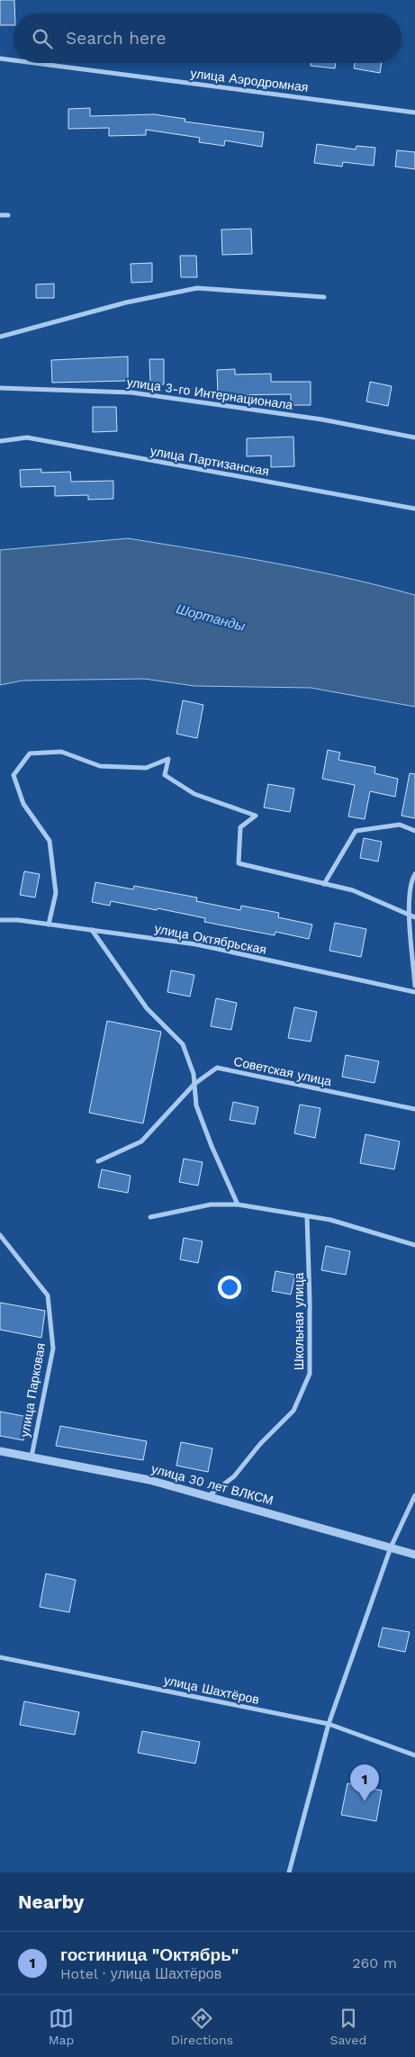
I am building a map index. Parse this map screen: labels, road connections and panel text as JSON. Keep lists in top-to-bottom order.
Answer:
{
  "streets": {
    "street": [
      "улица Аэродромная",
      "улица 3-го Интернационала",
      "улица Партизанская",
      "улица Октябрьская",
      "Советская улица",
      "Школьная улица",
      "улица Парковая",
      "улица 30 лет ВЛКСМ",
      "улица Шахтёров"
    ]
  },
  "crossings": [
    ["Школьная улица", "улица 30 лет ВЛКСМ"],
    ["улица Парковая", "улица 30 лет ВЛКСМ"]
  ],
  "water": ["Шортанды"],
  "page": {
    "search": "Search here",
    "pins": "1",
    "heading": "Nearby",
    "list": [
      {
        "mark": "1",
        "name": "гостиница \"Октябрь\"",
        "note": "Hotel · улица Шахтёров",
        "value": "260 m"
      }
    ],
    "nav": ["Map", "Directions", "Saved"]
  }
}
